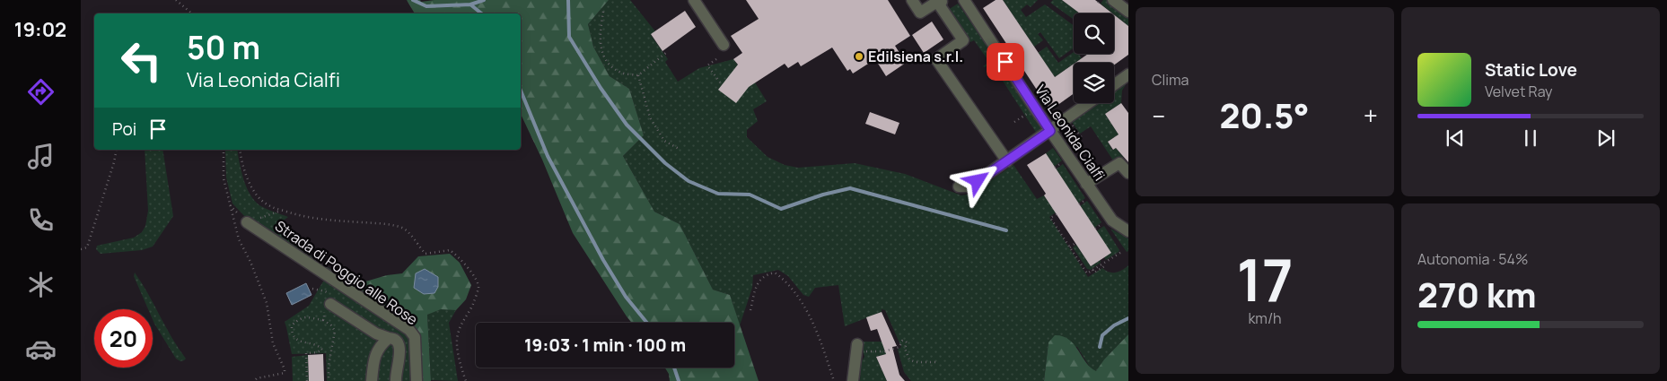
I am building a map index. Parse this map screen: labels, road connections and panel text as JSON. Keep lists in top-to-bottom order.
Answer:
{
  "streets": {
    "street": ["Via Leonida Cialfi", "Strada di Poggio alle Rose"]
  },
  "places": ["Edilsiena s.r.l."],
  "page": {
    "tabs": "19:02",
    "tile": [
      "Clima",
      ["17", "km/h"],
      ["Autonomia · 54%", "270 km"]
    ],
    "turn": ["50 m", "Via Leonida Cialfi"],
    "song": ["Static Love", "Velvet Ray"],
    "heat": ["−", "20.5°", "+"],
    "then": "Poi",
    "limit": "20",
    "trip": "19:03 · 1 min · 100 m"
  }
}
